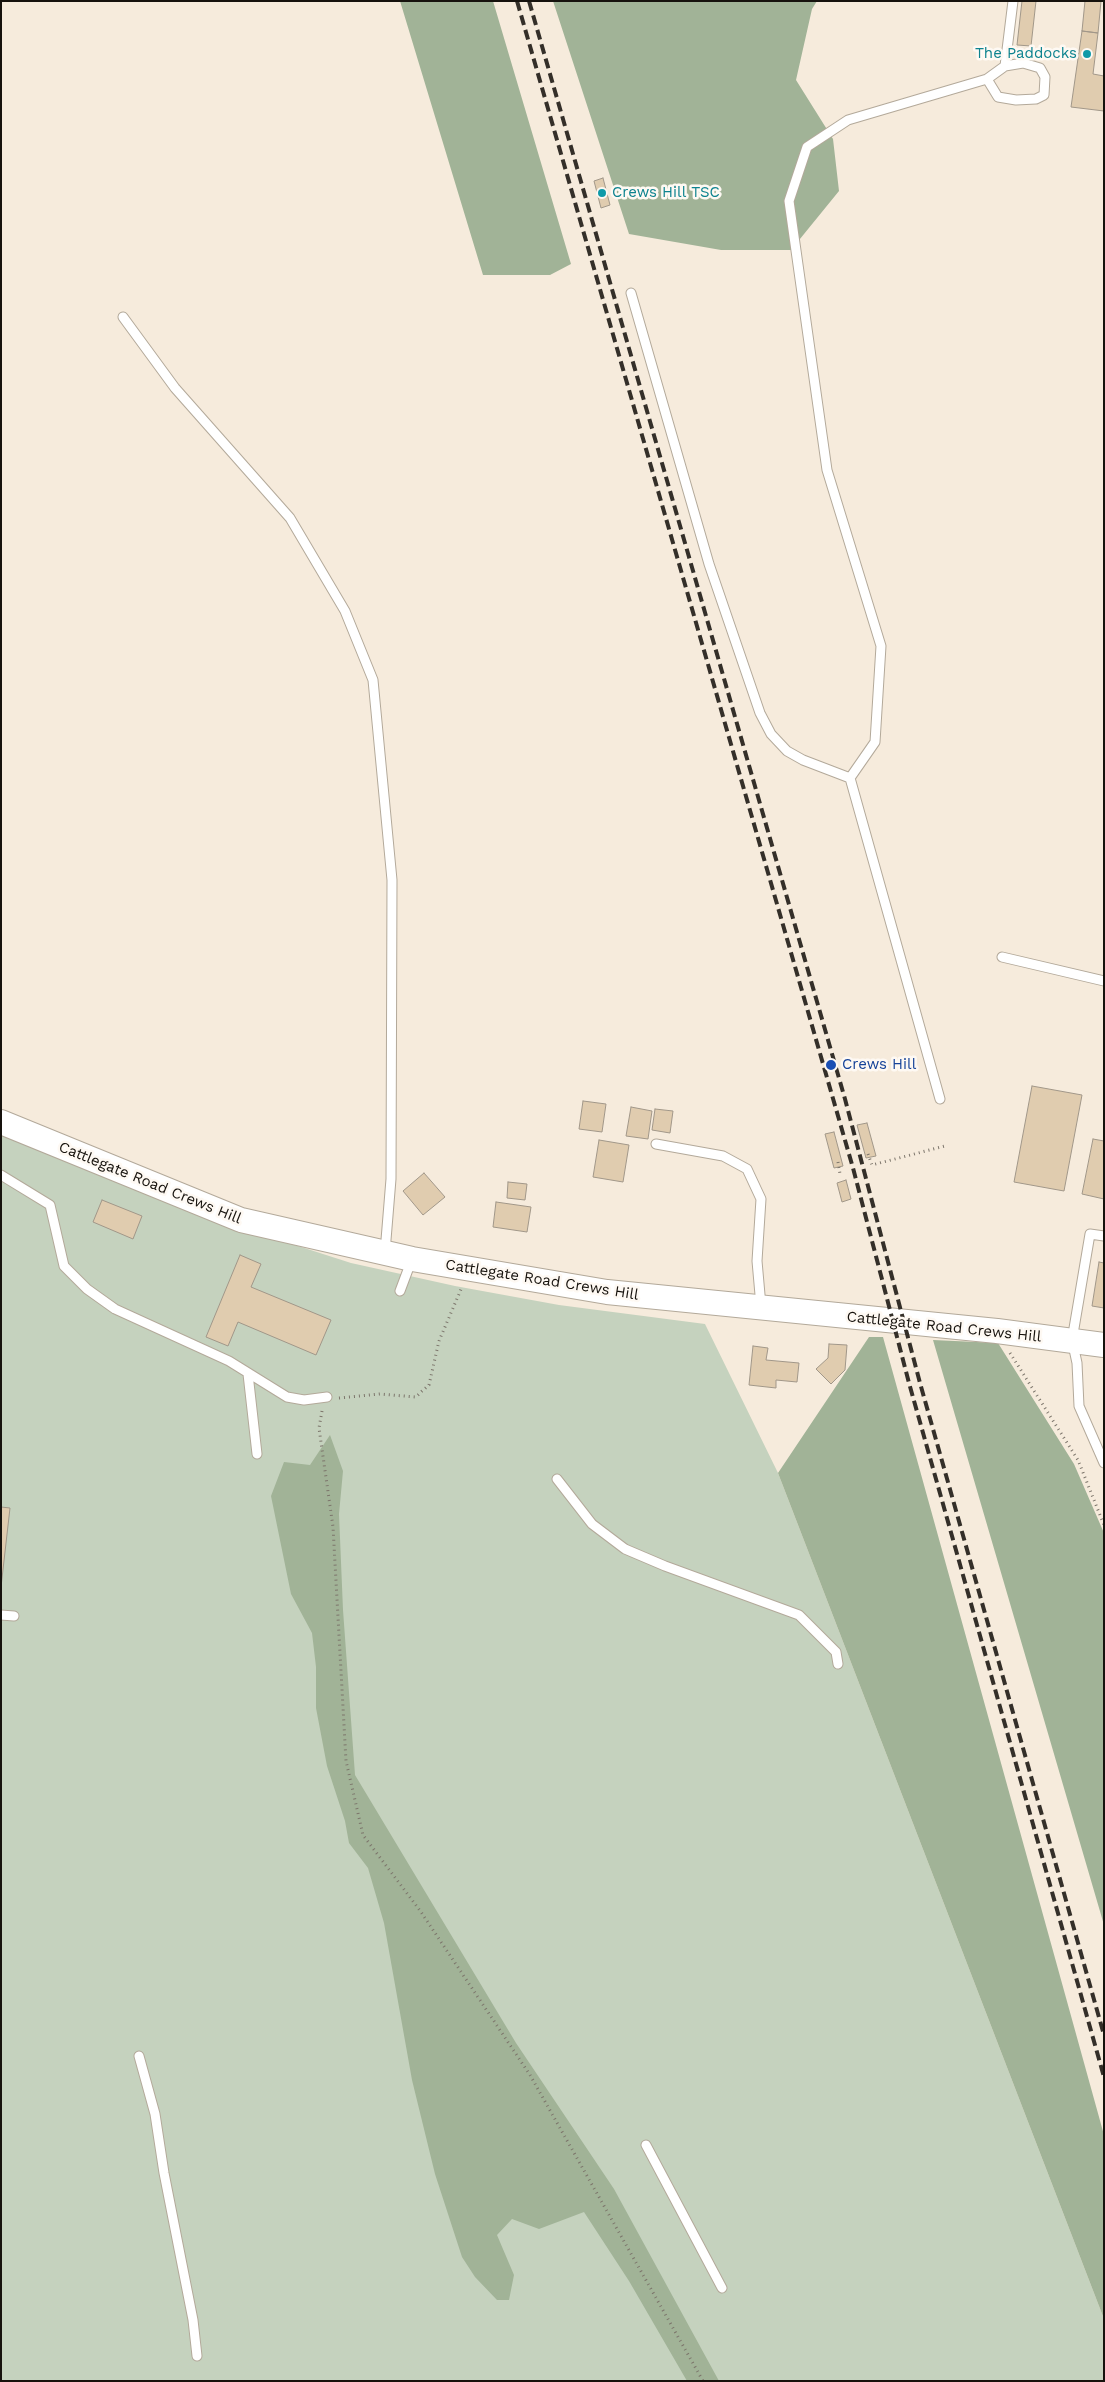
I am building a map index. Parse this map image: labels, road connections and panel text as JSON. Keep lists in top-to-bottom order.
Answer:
{
  "streets": {
    "street": ["Cattlegate Road Crews Hill"]
  },
  "places": ["The Paddocks", "Crews Hill TSC", "Crews Hill"]
}
